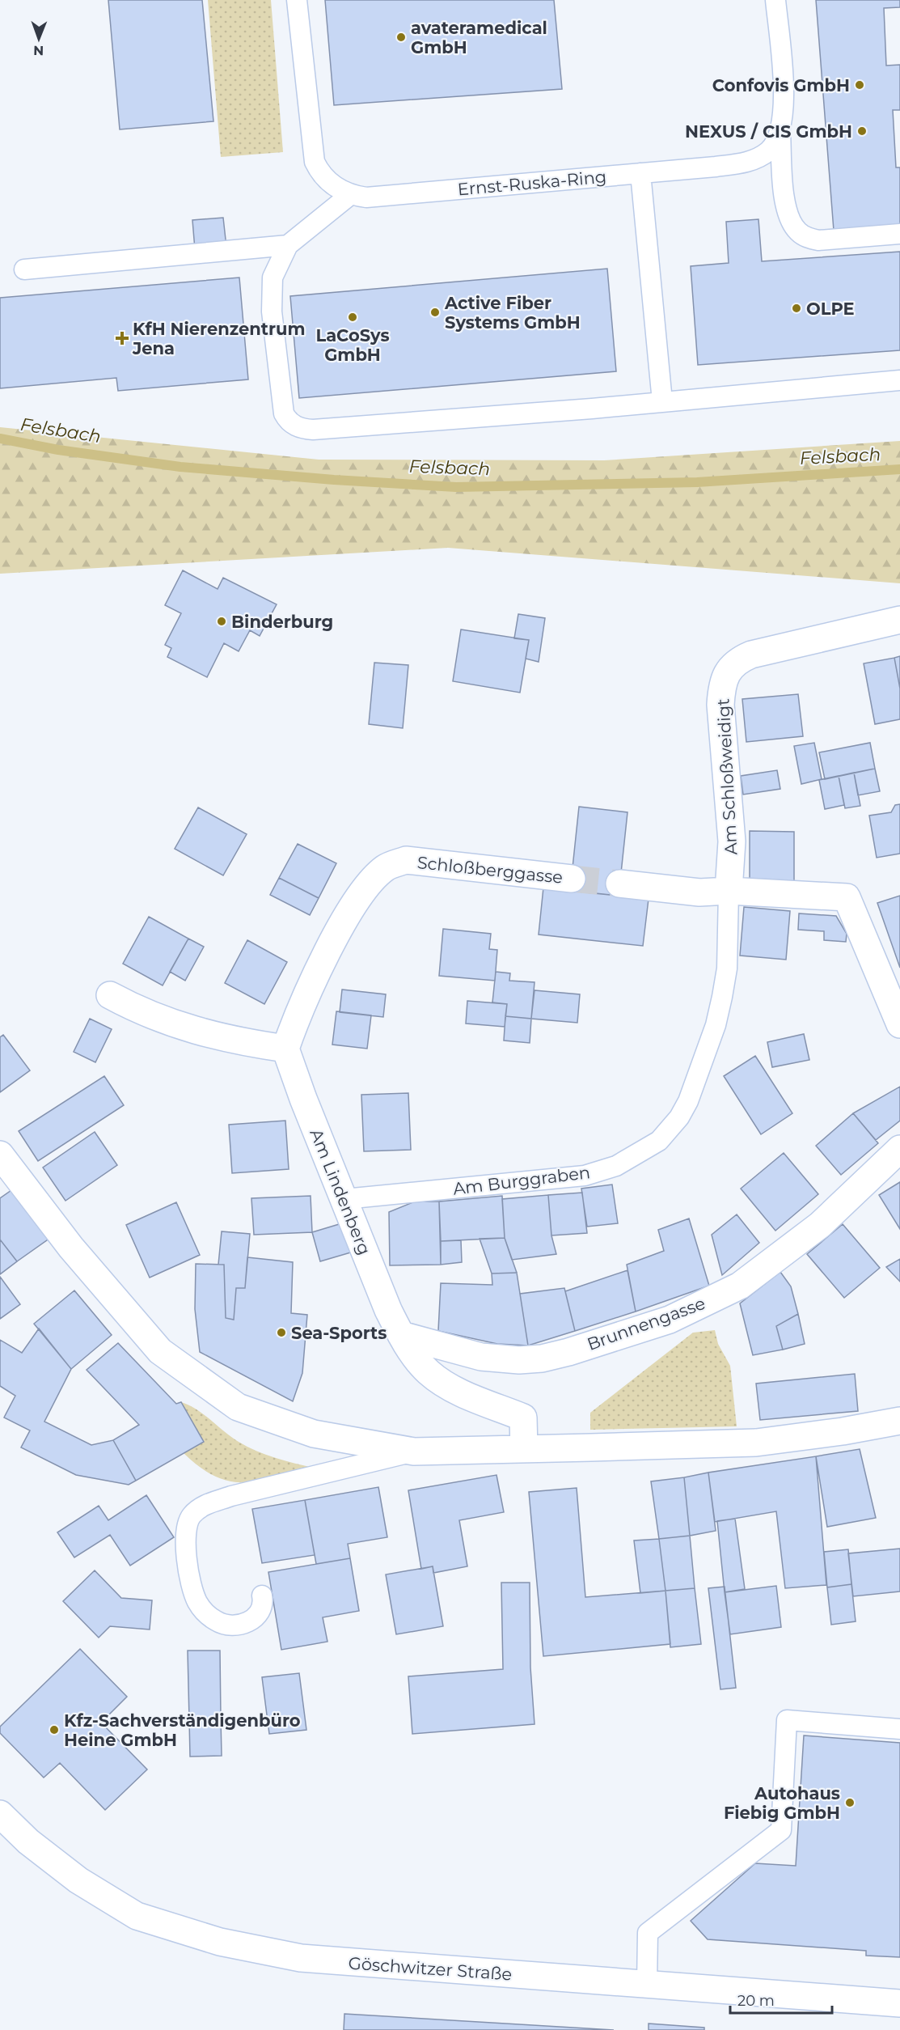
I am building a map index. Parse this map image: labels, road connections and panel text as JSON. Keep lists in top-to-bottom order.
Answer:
{
  "streets": {
    "street": [
      "Am Schloßweidigt",
      "Schloßberggasse",
      "Am Lindenberg",
      "Brunnengasse",
      "Göschwitzer Straße"
    ],
    "lane": ["Ernst-Ruska-Ring", "Am Burggraben"]
  },
  "crossings": [
    ["Am Schloßweidigt", "Am Burggraben"],
    ["Schloßberggasse", "Am Lindenberg"],
    ["Am Burggraben", "Am Lindenberg"],
    ["Am Lindenberg", "Brunnengasse"]
  ],
  "water": ["Felsbach"],
  "places": {
    "other": [
      "avateramedical GmbH",
      "Confovis GmbH",
      "NEXUS / CIS GmbH",
      "OLPE",
      "Active Fiber Systems GmbH",
      "LaCoSys GmbH",
      "Binderburg",
      "Sea-Sports",
      "Kfz-Sachverständigenbüro Heine GmbH",
      "Autohaus Fiebig GmbH"
    ],
    "health": ["KfH Nierenzentrum Jena"]
  },
  "scale_bar": "20 m",
  "north": "bottom"
}
